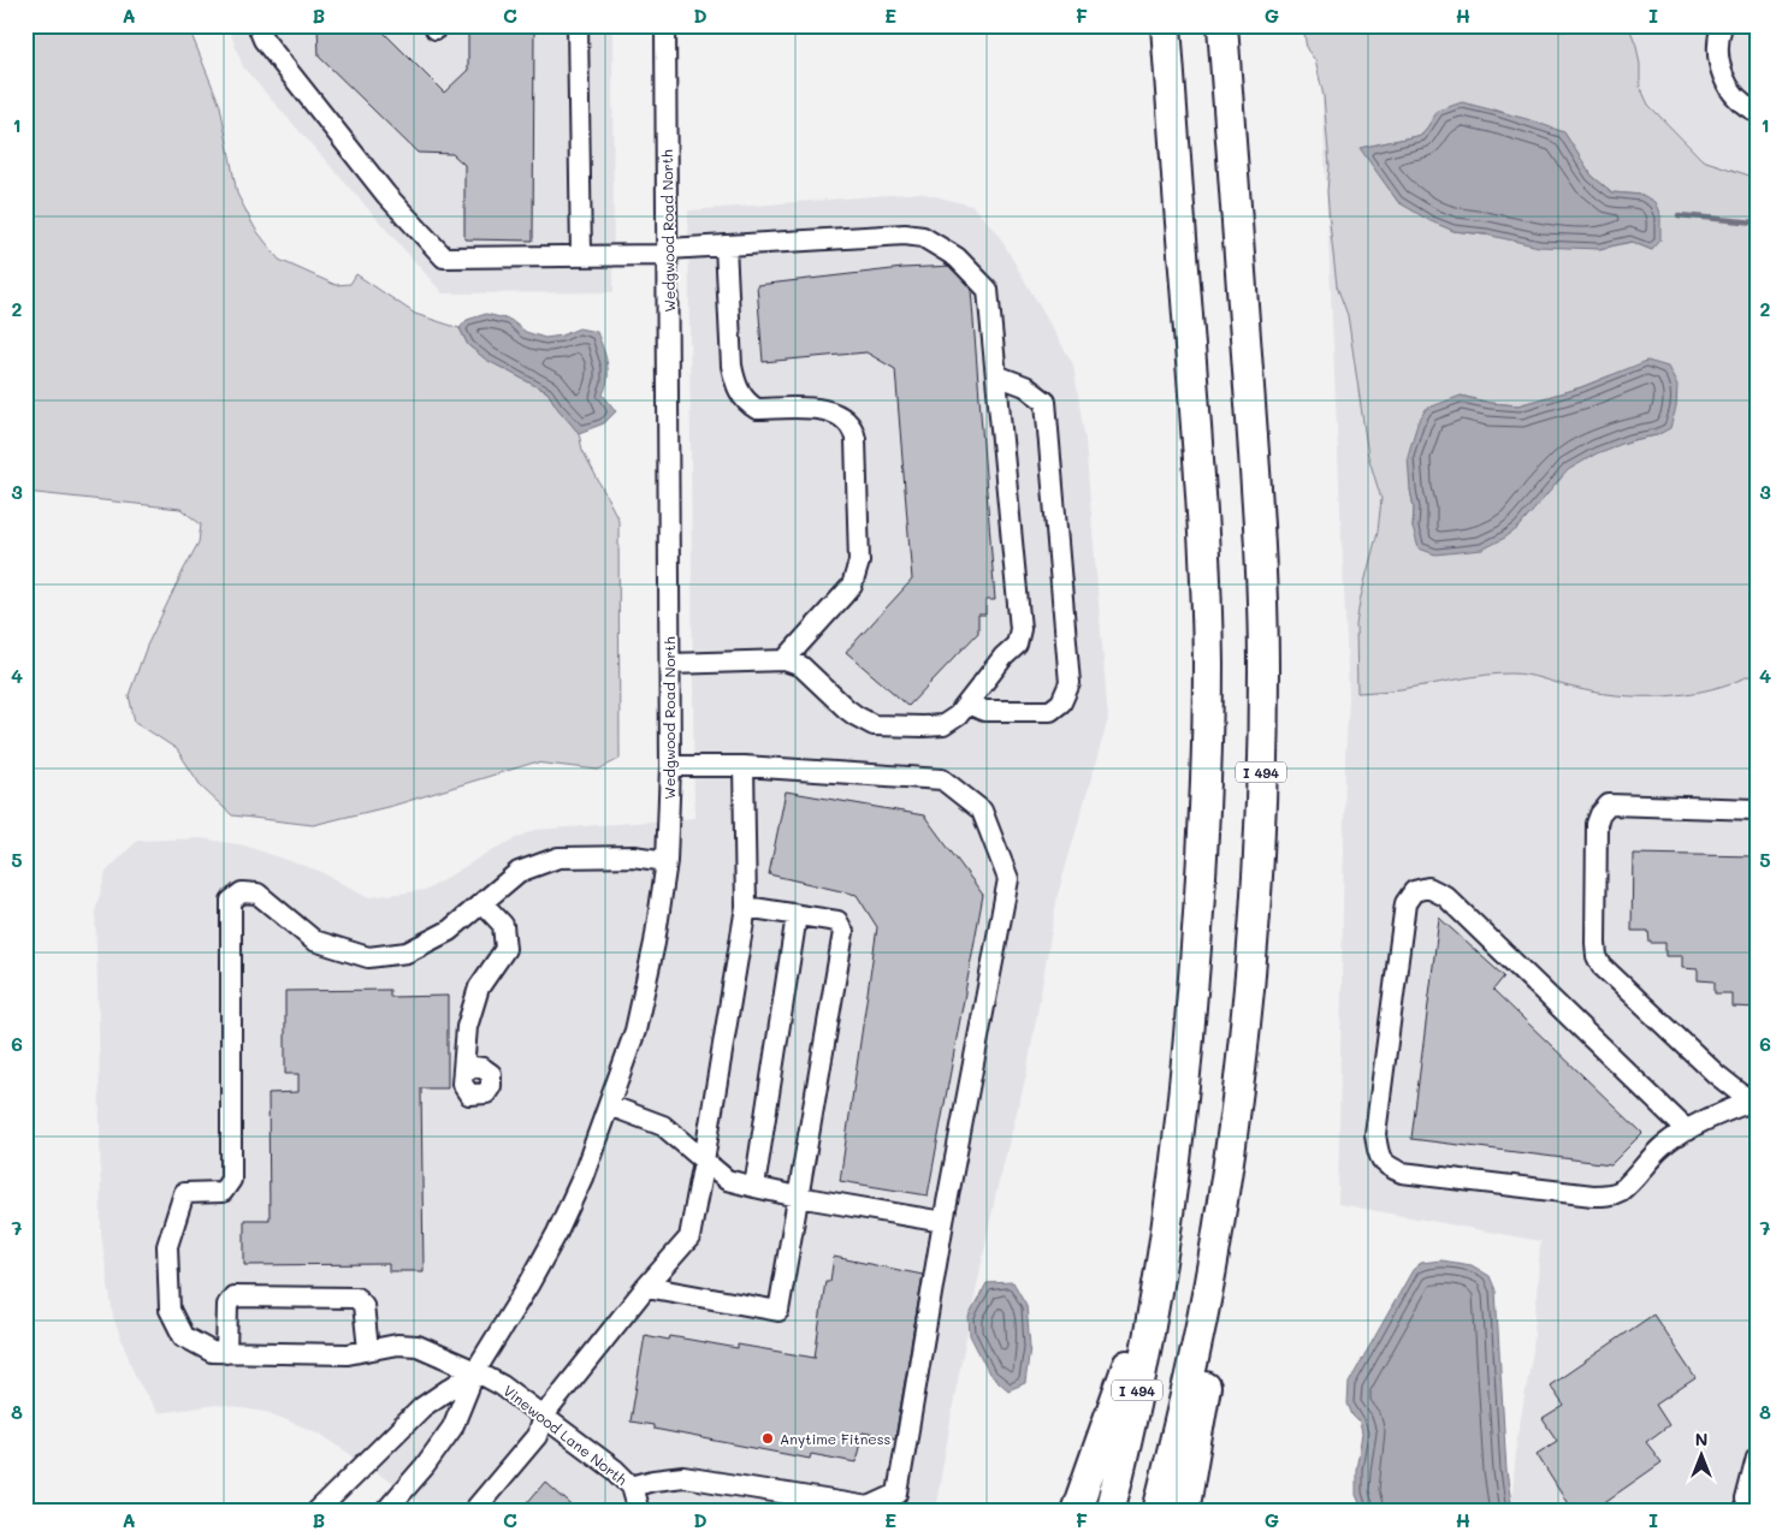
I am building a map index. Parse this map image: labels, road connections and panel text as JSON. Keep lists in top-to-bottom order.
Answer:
{
  "streets": {
    "highway": ["I 494"],
    "street": ["Wedgwood Road North", "Vinewood Lane North"]
  },
  "crossings": [
    ["Wedgwood Road North", "Vinewood Lane North"]
  ],
  "places": ["Anytime Fitness"],
  "north": "top",
  "grid": {
    "columns": [
      "A",
      "B",
      "C",
      "D",
      "E",
      "F",
      "G",
      "H",
      "I"
    ],
    "rows": [
      "1",
      "2",
      "3",
      "4",
      "5",
      "6",
      "7",
      "8"
    ]
  }
}
